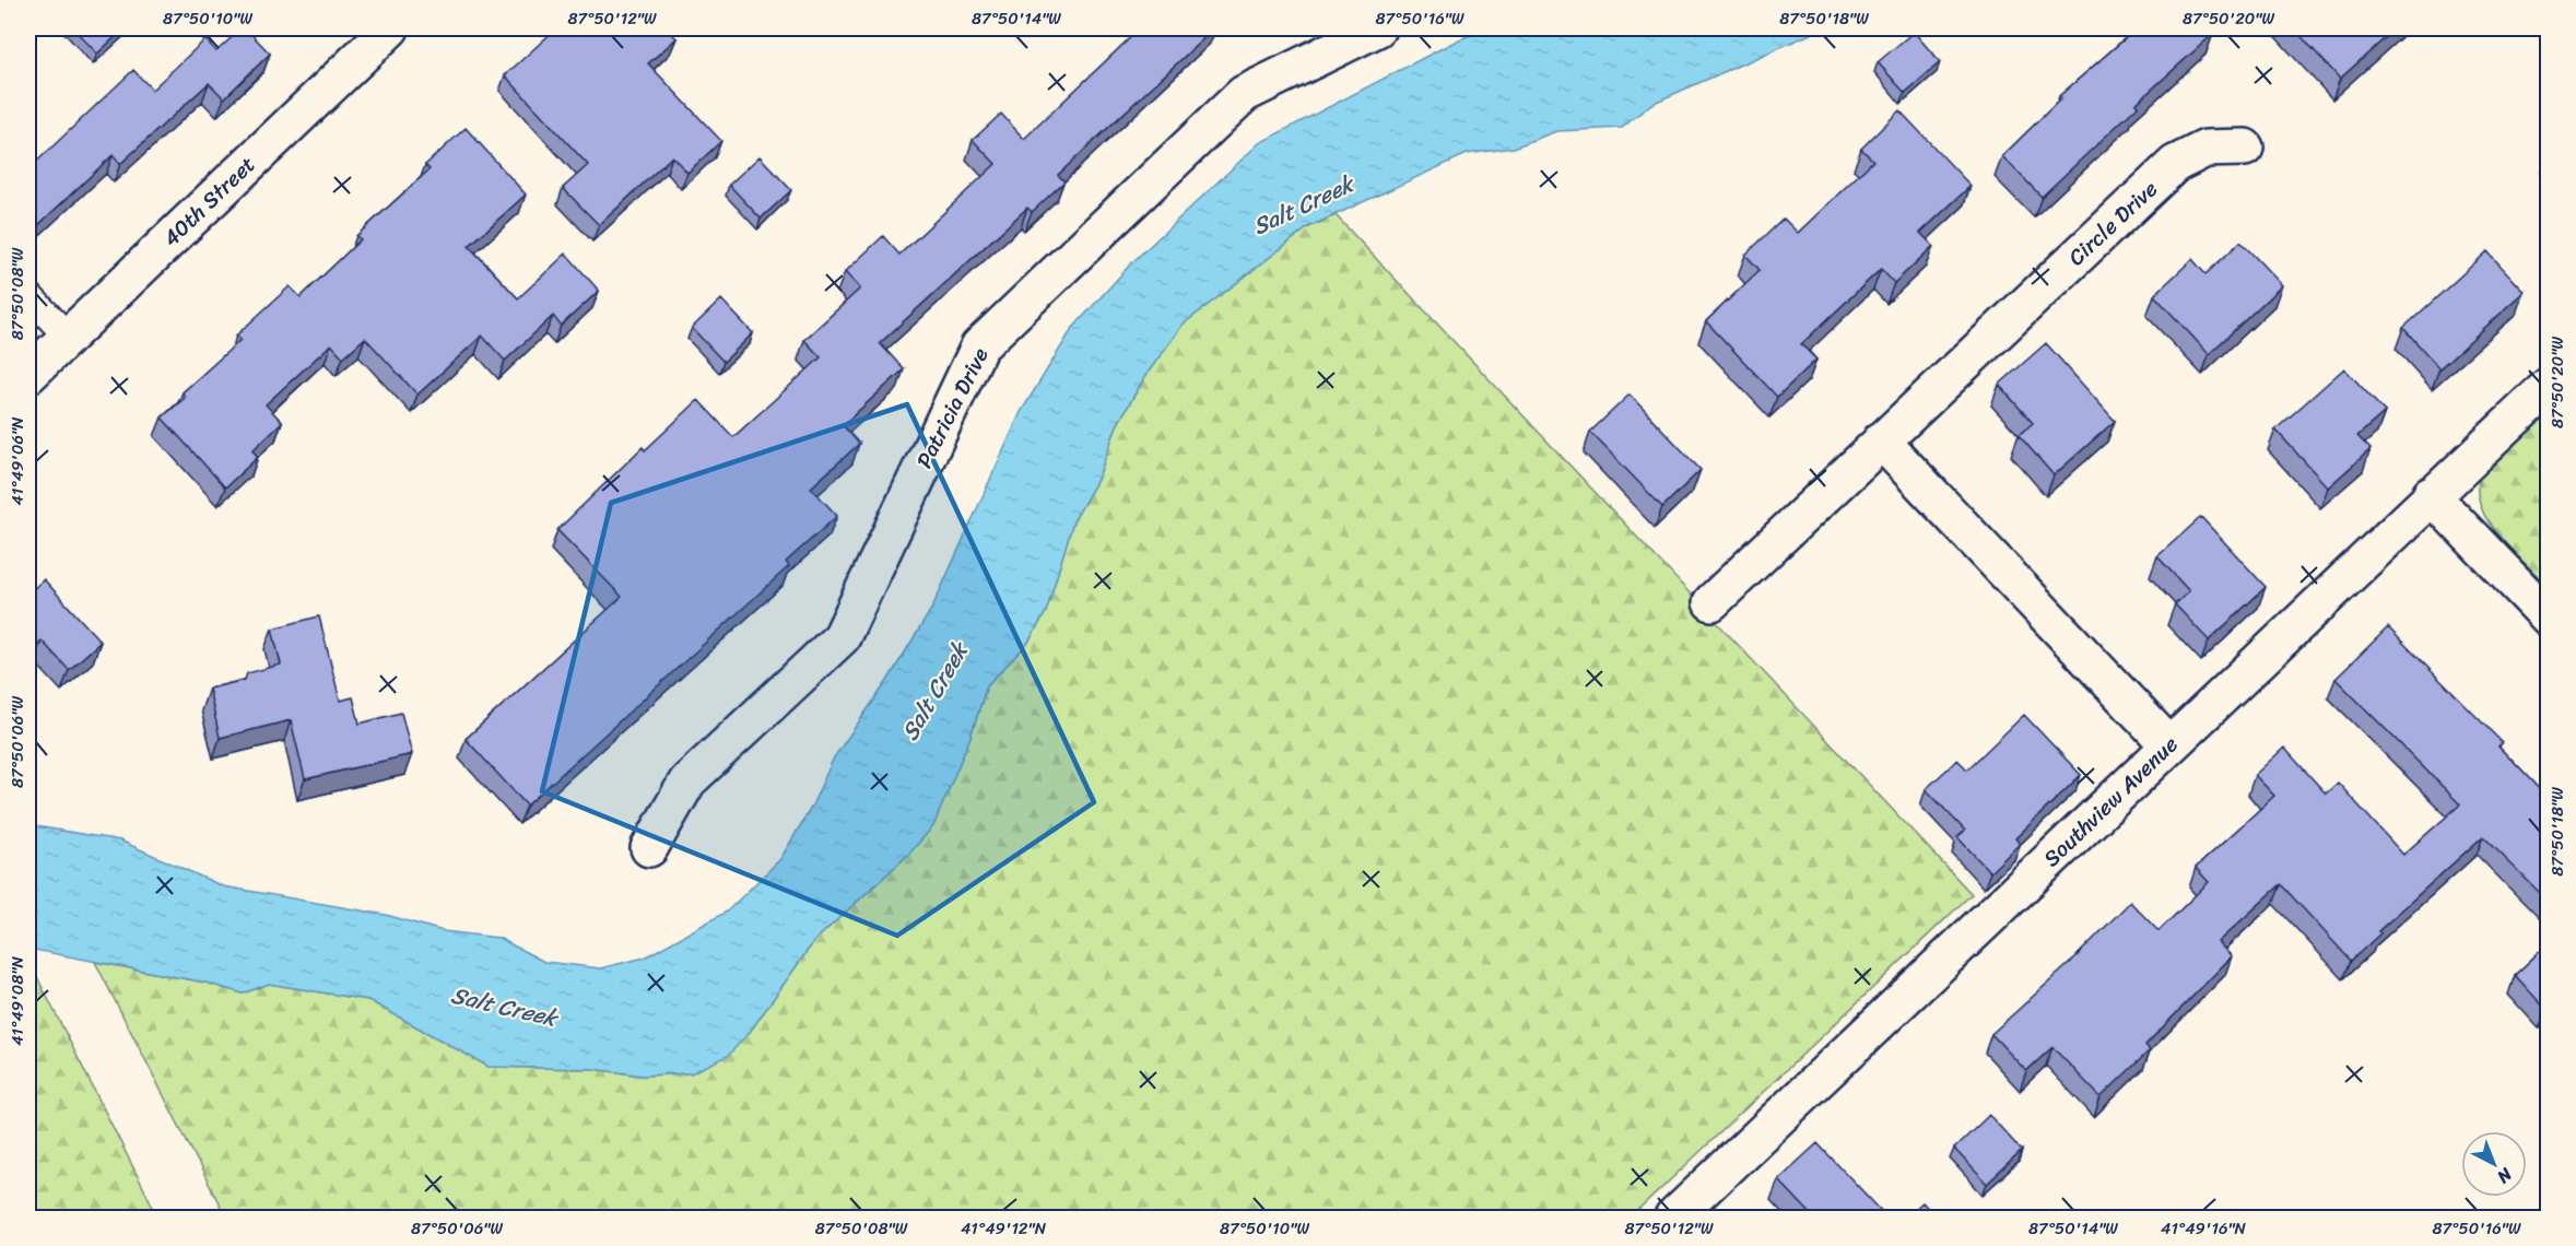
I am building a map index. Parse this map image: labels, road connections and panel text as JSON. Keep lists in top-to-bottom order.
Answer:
{
  "streets": {
    "street": [
      "40th Street",
      "Circle Drive",
      "Patricia Drive",
      "Southview Avenue"
    ]
  },
  "water": ["Salt Creek"],
  "north": "bottom right",
  "coordinates": [
    "87°50'10\"W",
    "87°50'12\"W",
    "87°50'14\"W",
    "87°50'16\"W",
    "87°50'18\"W",
    "87°50'20\"W",
    "87°50'08\"W",
    "41°49'06\"N",
    "87°50'06\"W",
    "41°49'08\"N",
    "41°49'12\"N",
    "41°49'16\"N"
  ]
}
